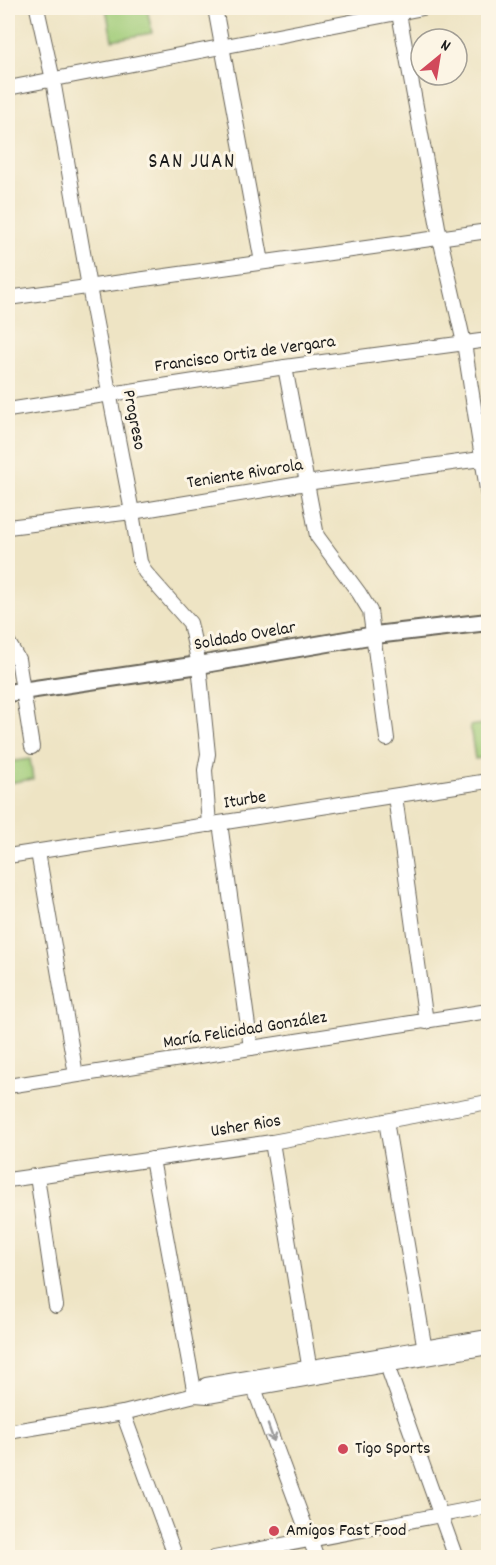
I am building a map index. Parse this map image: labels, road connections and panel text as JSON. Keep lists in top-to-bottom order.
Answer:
{
  "streets": {
    "main road": ["Soldado Ovelar"],
    "street": [
      "Francisco Ortiz de Vergara",
      "Progreso",
      "Teniente Rivarola",
      "Iturbe",
      "María Felicidad González",
      "Usher Rios"
    ]
  },
  "crossings": [
    ["Francisco Ortiz de Vergara", "Progreso"],
    ["Progreso", "Teniente Rivarola"],
    ["Progreso", "Soldado Ovelar"],
    ["Progreso", "Iturbe"],
    ["Progreso", "María Felicidad González"]
  ],
  "districts": ["SAN JUAN"],
  "places": ["Tigo Sports", "Amigos Fast Food"],
  "north": "top right"
}
